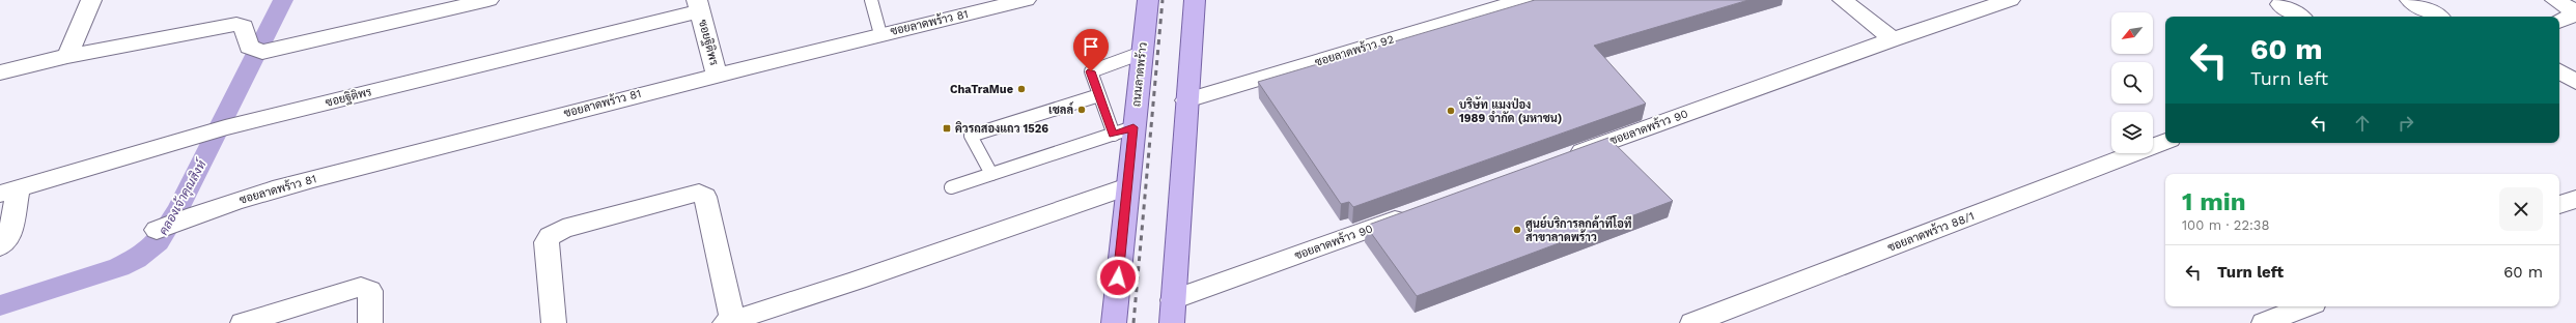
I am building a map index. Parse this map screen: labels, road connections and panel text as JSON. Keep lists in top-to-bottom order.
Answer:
{
  "streets": {
    "main road": ["ถนนลาดพร้าว"],
    "street": [
      "ซอยลาดพร้าว 81",
      "ซอยฐิติพร",
      "ซอยลาดพร้าว 92",
      "ซอยลาดพร้าว 90",
      "ซอยลาดพร้าว 88/1"
    ]
  },
  "crossings": [
    ["ซอยลาดพร้าว 81", "ซอยฐิติพร"]
  ],
  "water": ["คลองเจ้าคุณสิงห์"],
  "places": {
    "other": [
      "ChaTraMue",
      "เชลล์",
      "บริษัท แมงป่อง 1989 จำกัด (มหาชน)",
      "ศูนย์บริการลูกค้าทีโอที สาขาลาดพร้าว"
    ],
    "transit": ["คิวรถสองแถว 1526"]
  },
  "north": "bottom left",
  "page": {
    "turn": ["60 m", "Turn left"],
    "heading": ["1 min", "100 m · 22:38"],
    "list": [
      {
        "name": "Turn left",
        "value": "60 m"
      }
    ]
  }
}
